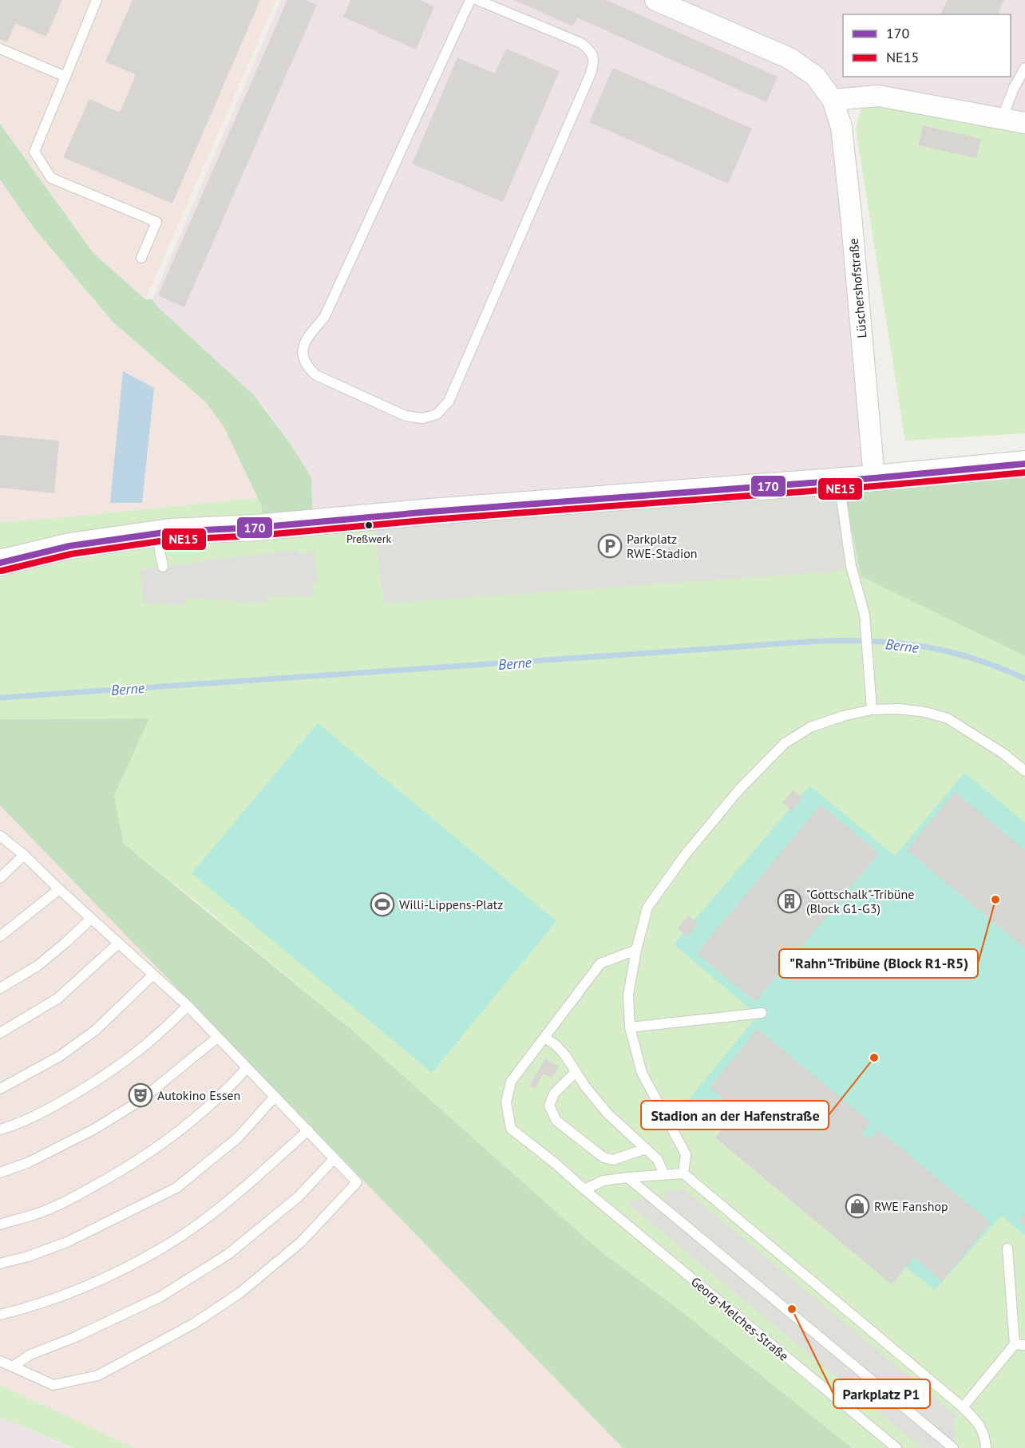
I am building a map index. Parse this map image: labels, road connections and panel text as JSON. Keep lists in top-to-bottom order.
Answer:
{
  "streets": {
    "street": ["Lüschershofstraße"],
    "lane": ["Georg-Melches-Straße"]
  },
  "water": ["Berne"],
  "places": {
    "other": [
      "Preßwerk",
      "\"Rahn\"-Tribüne (Block R1-R5)",
      "Stadion an der Hafenstraße",
      "Parkplatz P1"
    ],
    "parking": ["Parkplatz RWE-Stadion"],
    "building": ["\"Gottschalk\"-Tribüne (Block G1-G3)"],
    "sports": ["Willi-Lippens-Platz"],
    "theatre": ["Autokino Essen"],
    "shop": ["RWE Fanshop"]
  },
  "lines": ["transit line 170", "transit line NE15"],
  "legend": ["170", "NE15"]
}
